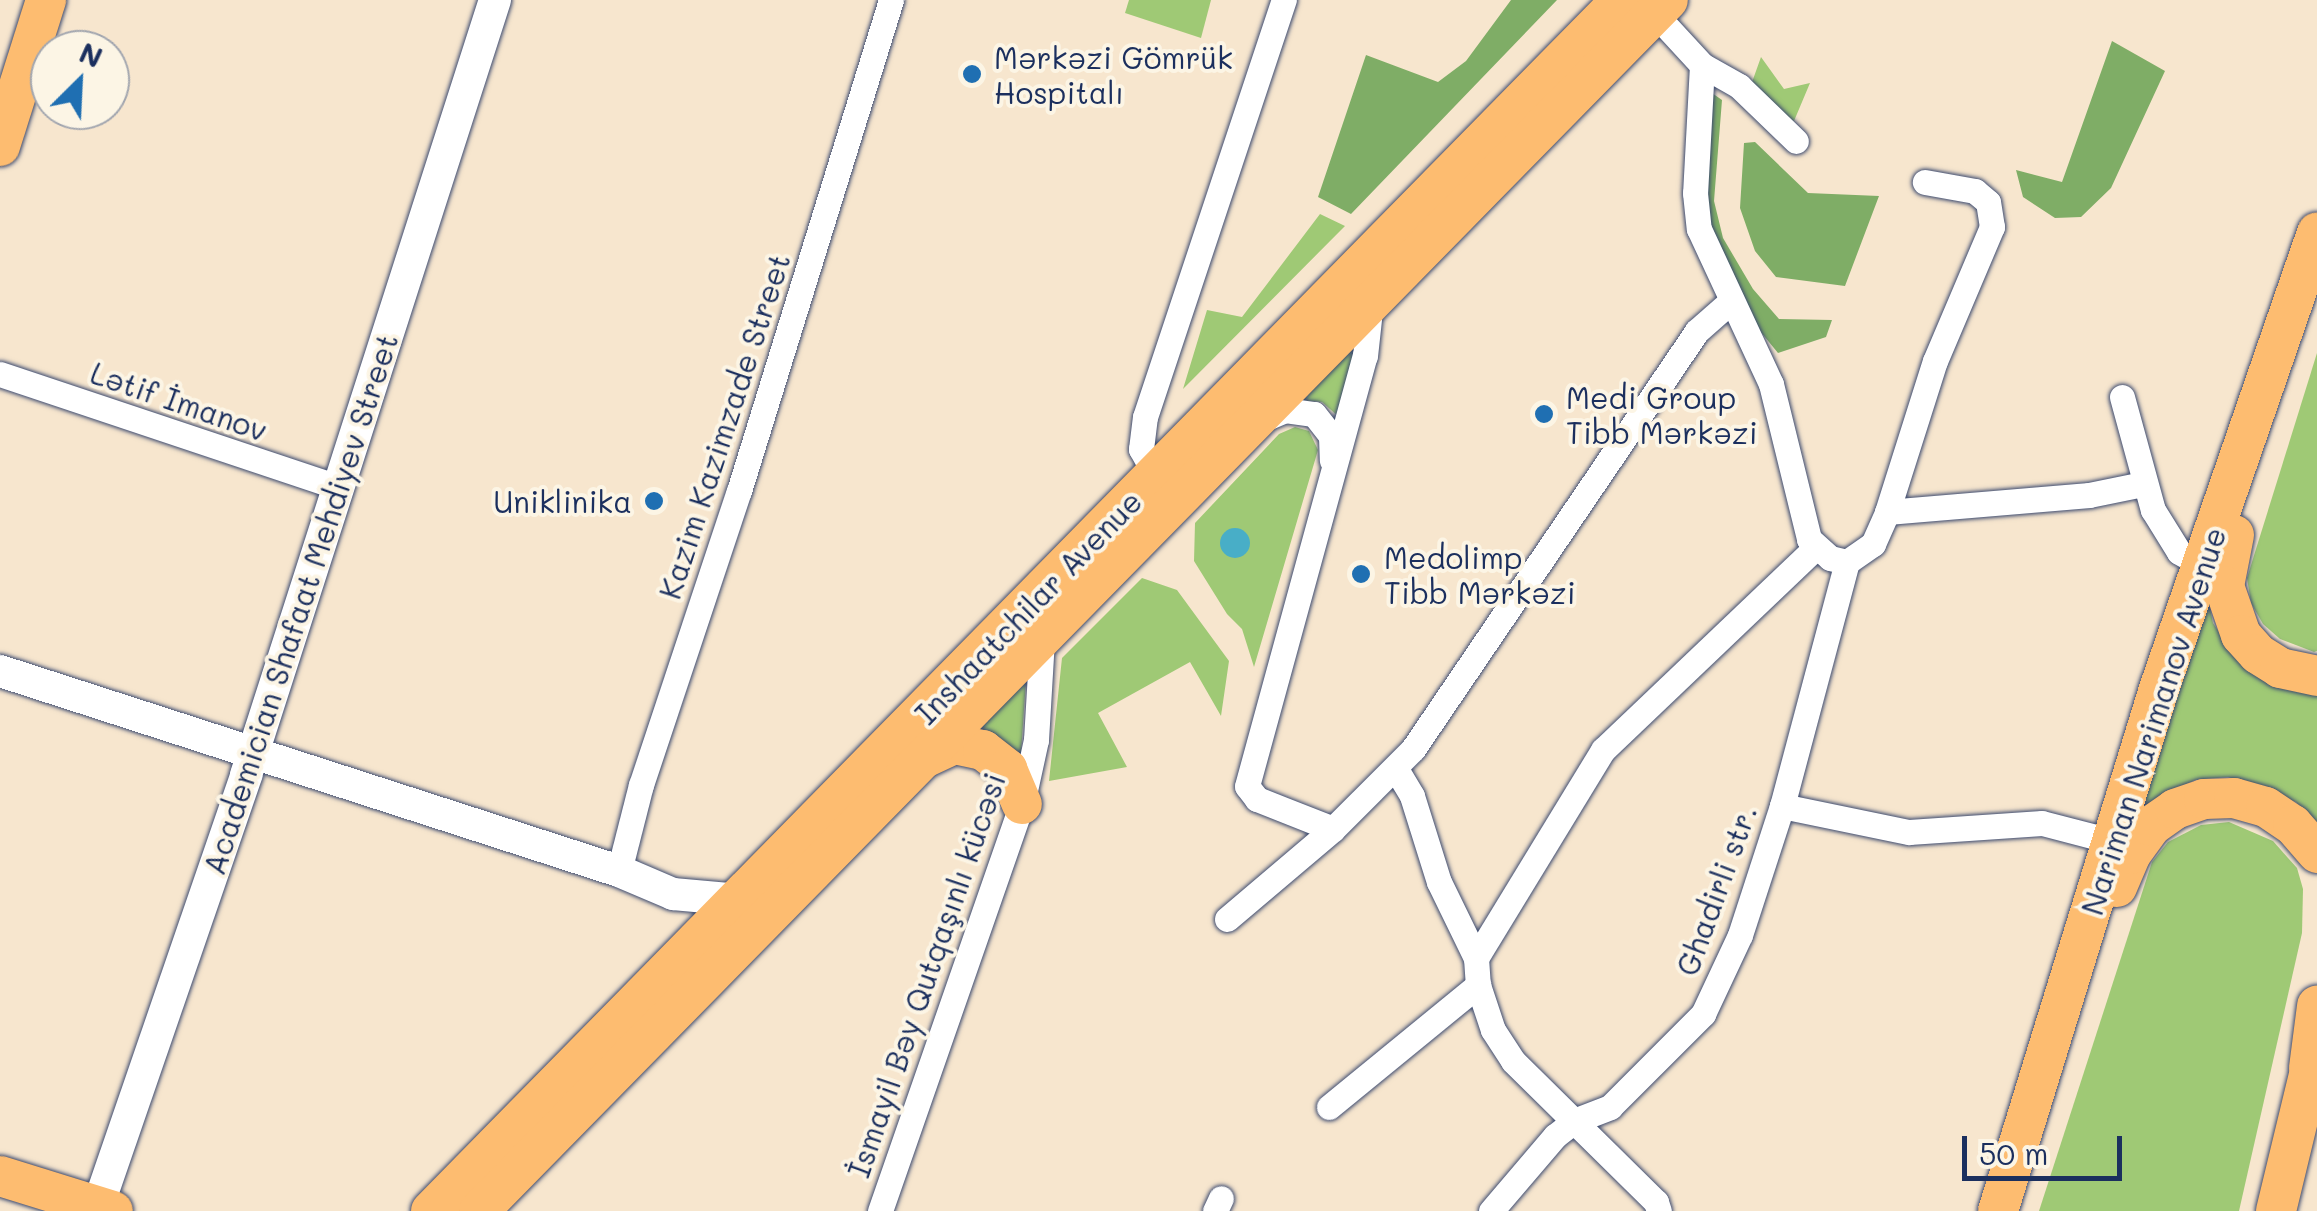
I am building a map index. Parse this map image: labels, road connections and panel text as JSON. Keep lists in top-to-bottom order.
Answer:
{
  "streets": {
    "main road": ["Inshaatchilar Avenue", "Nariman Narimanov Avenue"],
    "street": [
      "Lətif İmanov",
      "Kazim Kazimzade Street",
      "Academician Shafaat Mehdiyev Street",
      "Ghadirli str.",
      "İsmayil Bəy Qutqaşınlı kücəsi"
    ]
  },
  "crossings": [
    ["Lətif İmanov", "Academician Shafaat Mehdiyev Street"],
    ["Inshaatchilar Avenue", "İsmayil Bəy Qutqaşınlı kücəsi"]
  ],
  "places": [
    "Mərkəzi Gömrük Hospitalı",
    "Medi Group Tibb Mərkəzi",
    "Uniklinika",
    "Medolimp Tibb Mərkəzi"
  ],
  "scale_bar": "50 m",
  "north": "top right"
}
